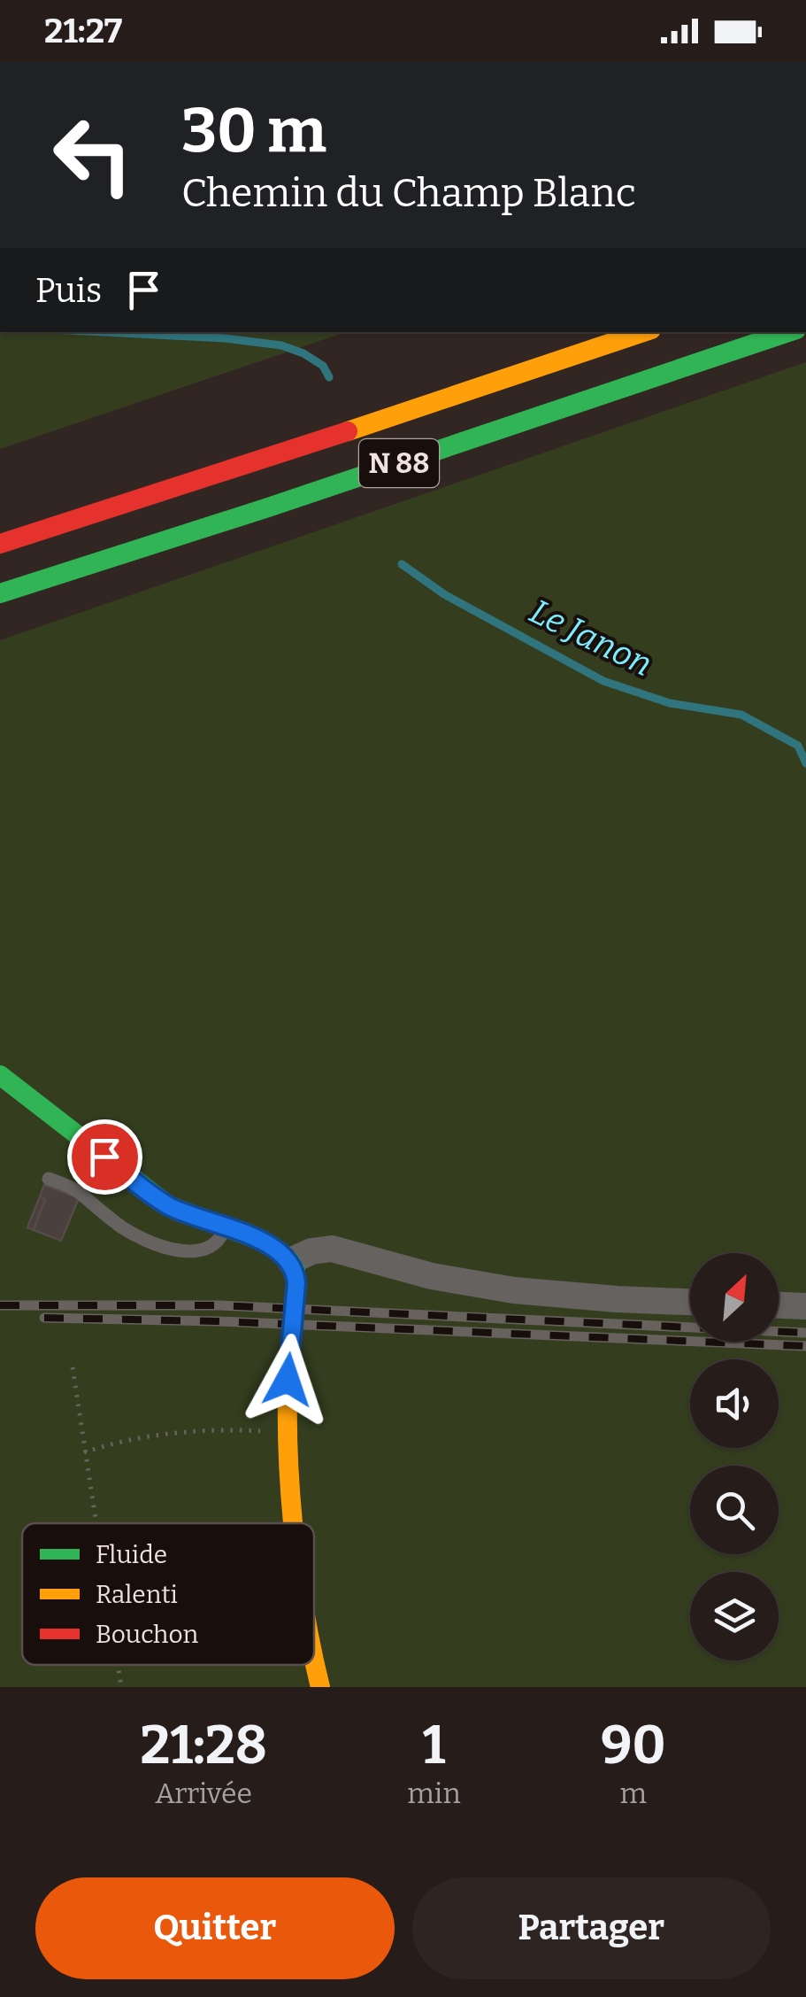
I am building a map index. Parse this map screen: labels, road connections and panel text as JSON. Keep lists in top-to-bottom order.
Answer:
{
  "streets": {
    "main road": ["N 88"]
  },
  "water": ["Le Janon"],
  "legend": ["Fluide", "Ralenti", "Bouchon"],
  "north": "top right",
  "page": {
    "status": "21:27",
    "turn": ["30 m", "Chemin du Champ Blanc"],
    "then": "Puis",
    "eta": [
      "21:28",
      "Arrivée",
      "1",
      "min",
      "90",
      "m"
    ],
    "buttons": ["Quitter", "Partager"]
  }
}
